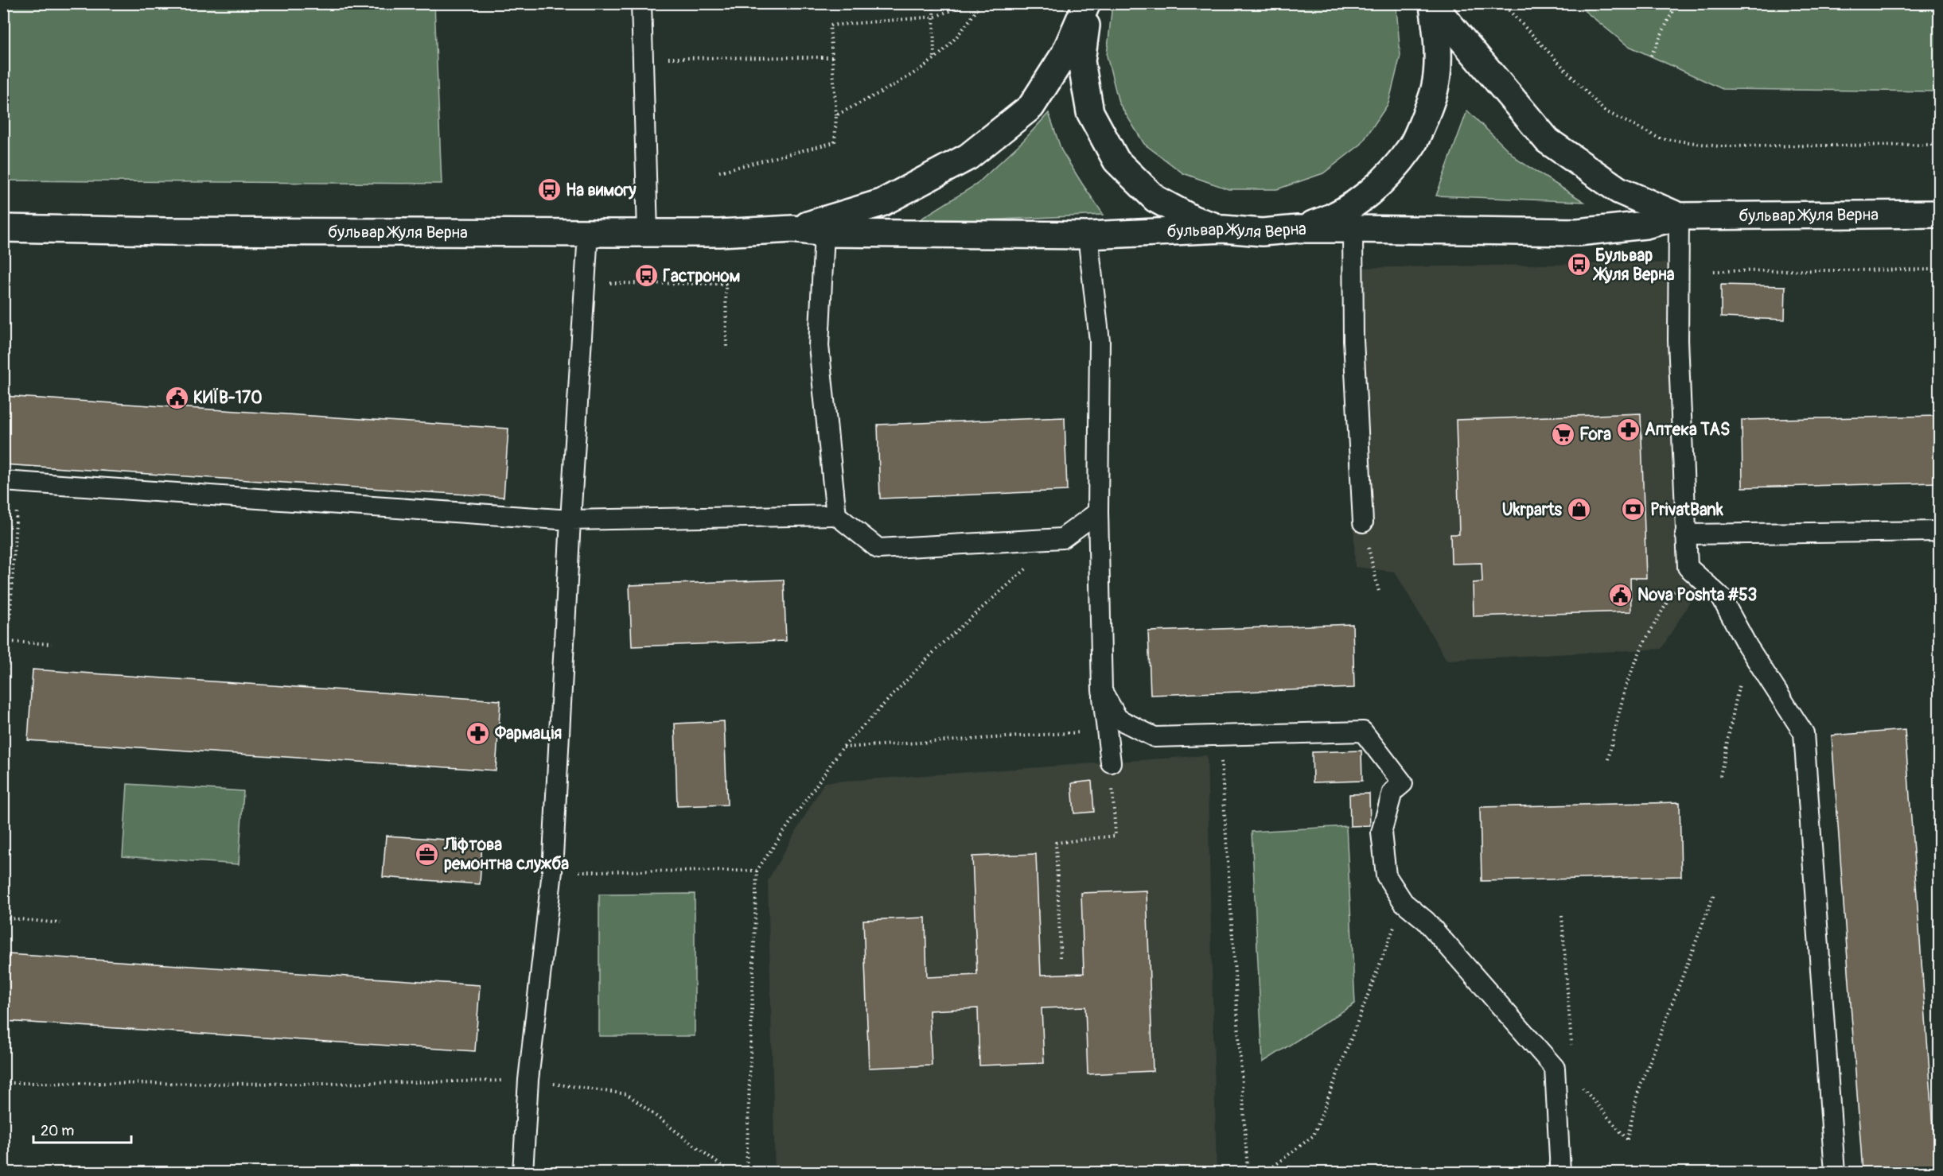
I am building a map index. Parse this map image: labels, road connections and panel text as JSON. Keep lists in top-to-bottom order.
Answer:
{
  "streets": {
    "street": ["бульвар Жуля Верна"]
  },
  "places": {
    "bus stop": ["На вимогу", "Бульвар Жуля Верна", "Гастроном"],
    "public building": ["КИЇВ-170", "Nova Poshta #53"],
    "pharmacy": ["Аптека TAS", "Фармація"],
    "supermarket": ["Fora"],
    "shop": ["Ukrparts"],
    "bank": ["PrivatBank"],
    "office": ["Ліфтова ремонтна служба"]
  },
  "scale_bar": "20 m"
}
